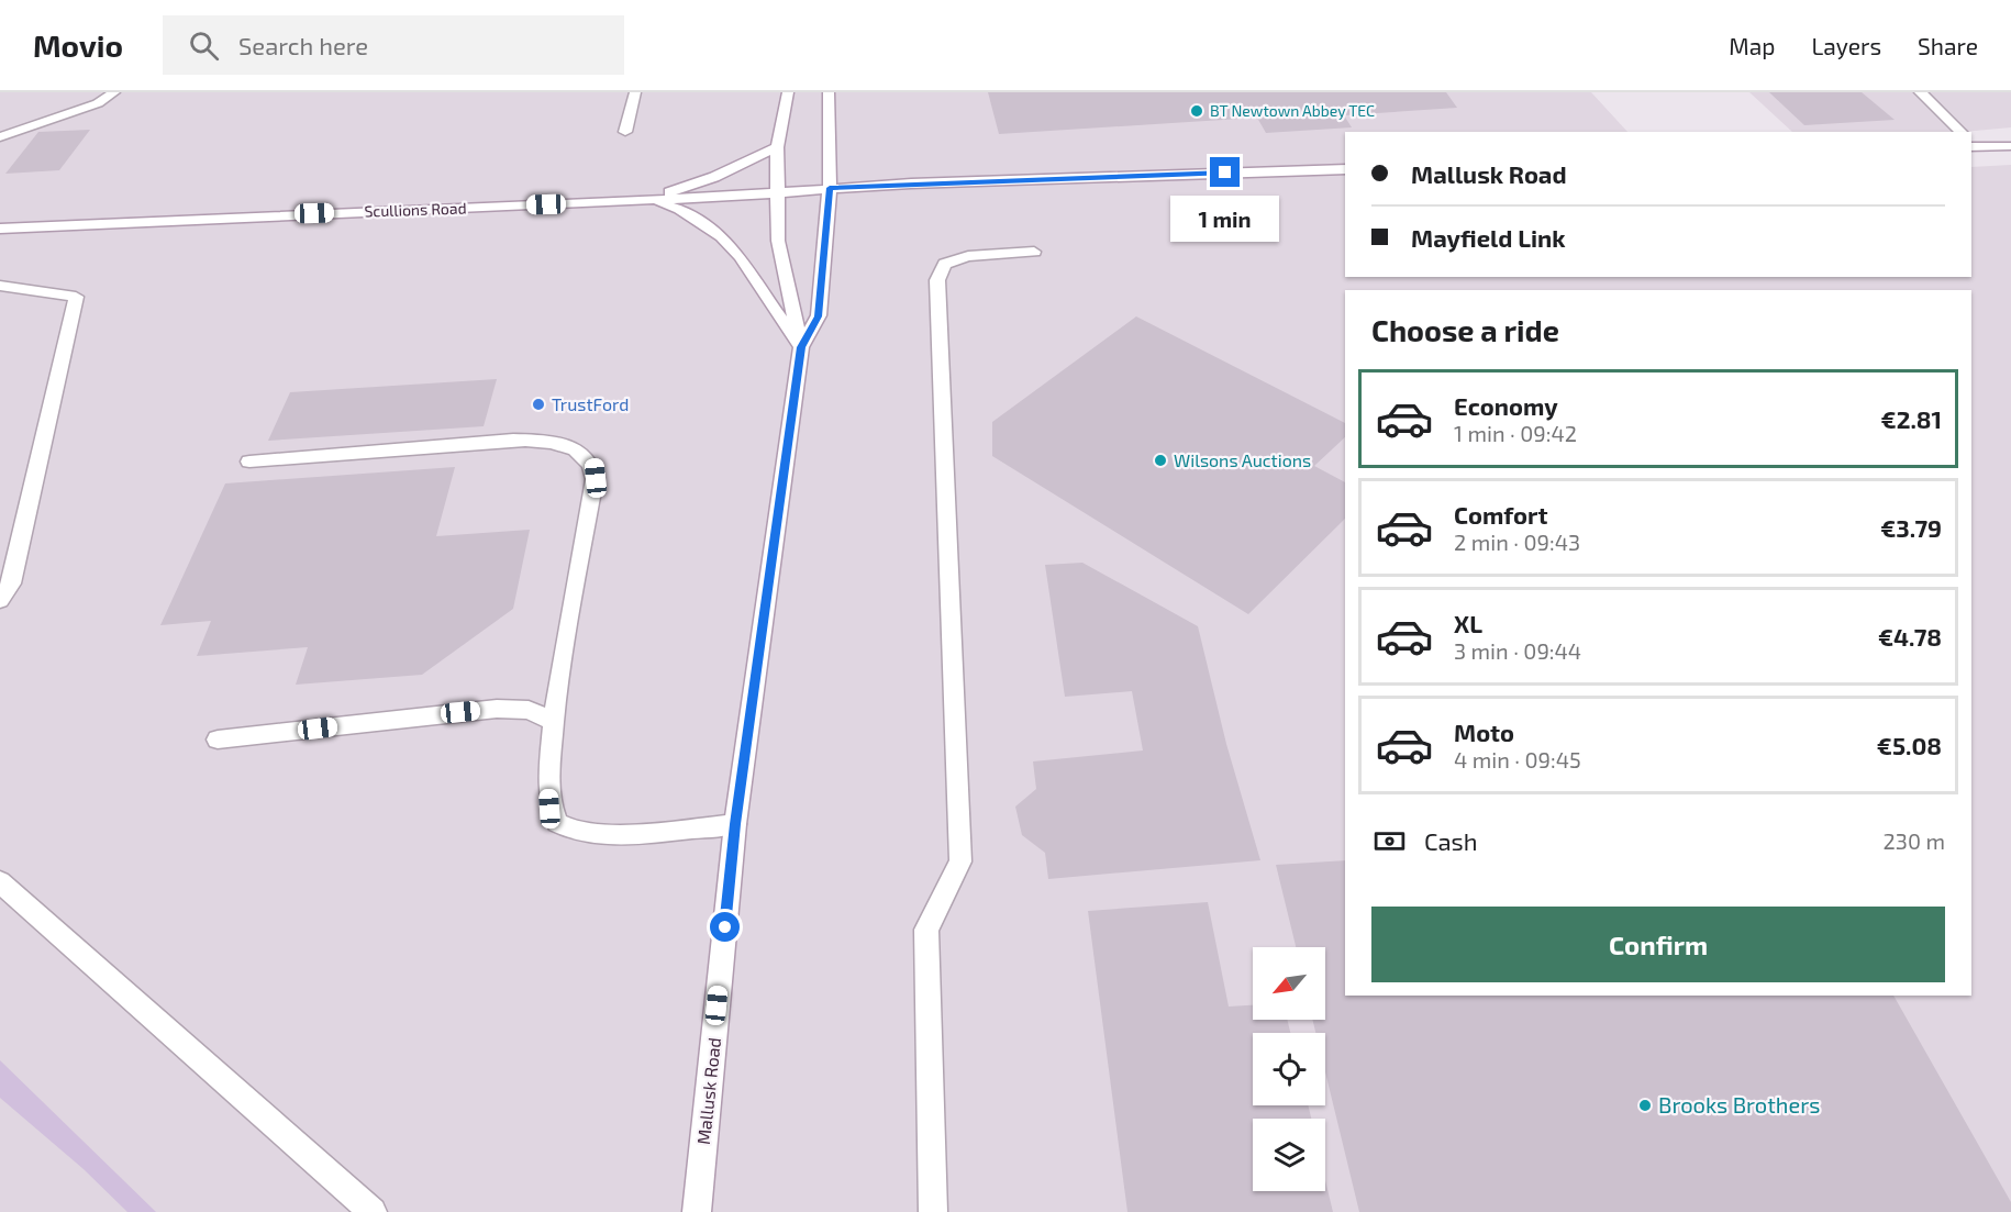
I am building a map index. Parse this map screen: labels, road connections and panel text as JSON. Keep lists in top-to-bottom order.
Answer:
{
  "streets": {
    "main road": ["Scullions Road", "Mallusk Road"]
  },
  "crossings": [
    ["Scullions Road", "Mallusk Road"]
  ],
  "places": [
    "BT Newtown Abbey TEC",
    "TrustFord",
    "Wilsons Auctions",
    "Brooks Brothers"
  ],
  "north": "bottom left",
  "page": {
    "header": "Movio",
    "search": "Search here",
    "nav": ["Map", "Layers", "Share"],
    "banner": ["Mallusk Road", "Mayfield Link"],
    "bubble": "1 min",
    "heading": "Choose a ride",
    "list": [
      {
        "name": "Economy",
        "note": "1 min · 09:42",
        "value": "€2.81"
      },
      {
        "name": "Comfort",
        "note": "2 min · 09:43",
        "value": "€3.79"
      },
      {
        "name": "XL",
        "note": "3 min · 09:44",
        "value": "€4.78"
      },
      {
        "name": "Moto",
        "note": "4 min · 09:45",
        "value": "€5.08"
      }
    ],
    "pay": ["Cash", "230 m"],
    "buttons": "Confirm"
  }
}
